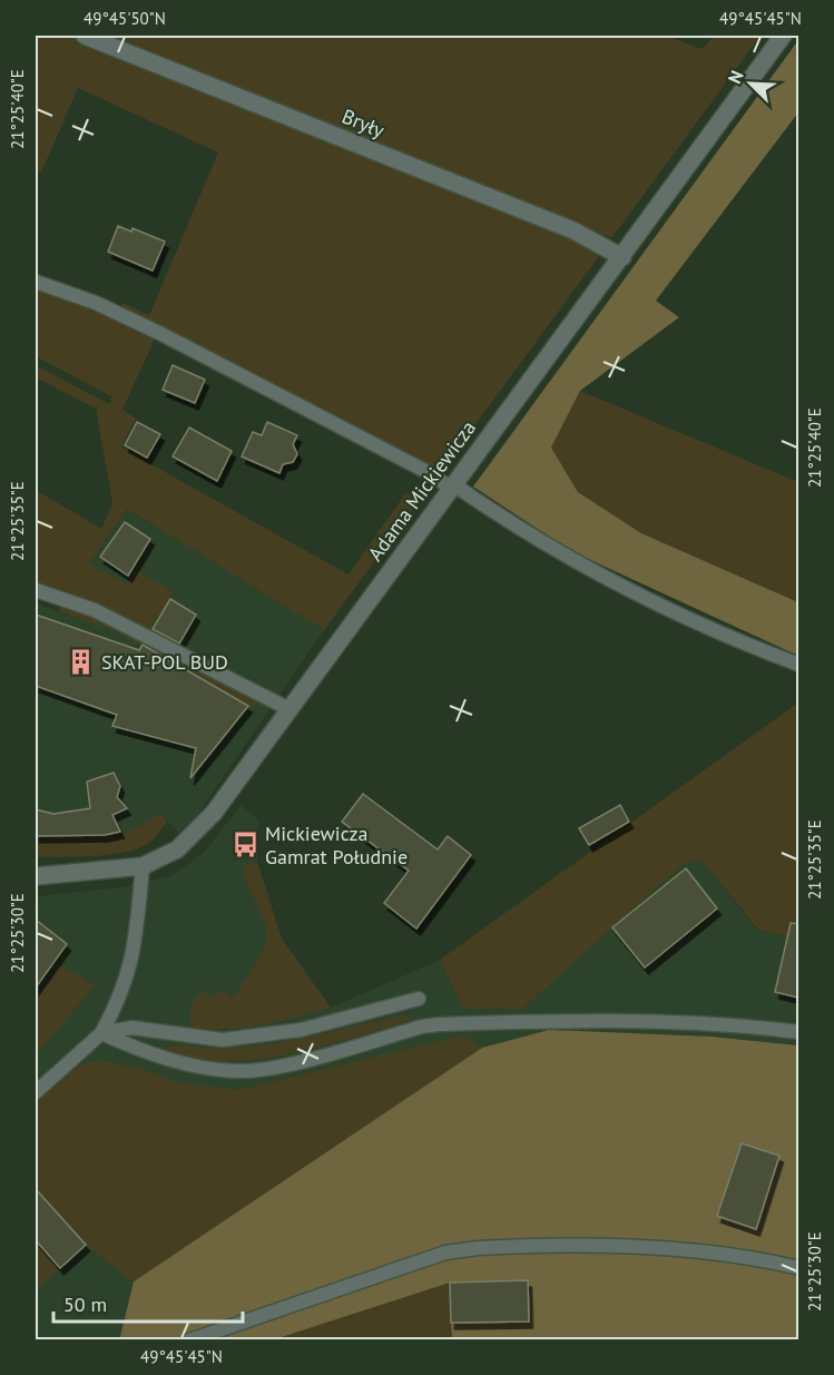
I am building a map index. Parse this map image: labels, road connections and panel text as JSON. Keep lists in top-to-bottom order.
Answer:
{
  "streets": {
    "street": ["Bryły", "Adama Mickiewicza"]
  },
  "crossings": [
    ["Bryły", "Adama Mickiewicza"]
  ],
  "places": {
    "building": ["SKAT-POL BUD"],
    "bus stop": ["Mickiewicza Gamrat Południe"]
  },
  "scale_bar": "50 m",
  "north": "top left",
  "coordinates": [
    "49°45'50\"N",
    "49°45'45\"N",
    "21°25'40\"E",
    "21°25'35\"E",
    "21°25'30\"E"
  ]
}
